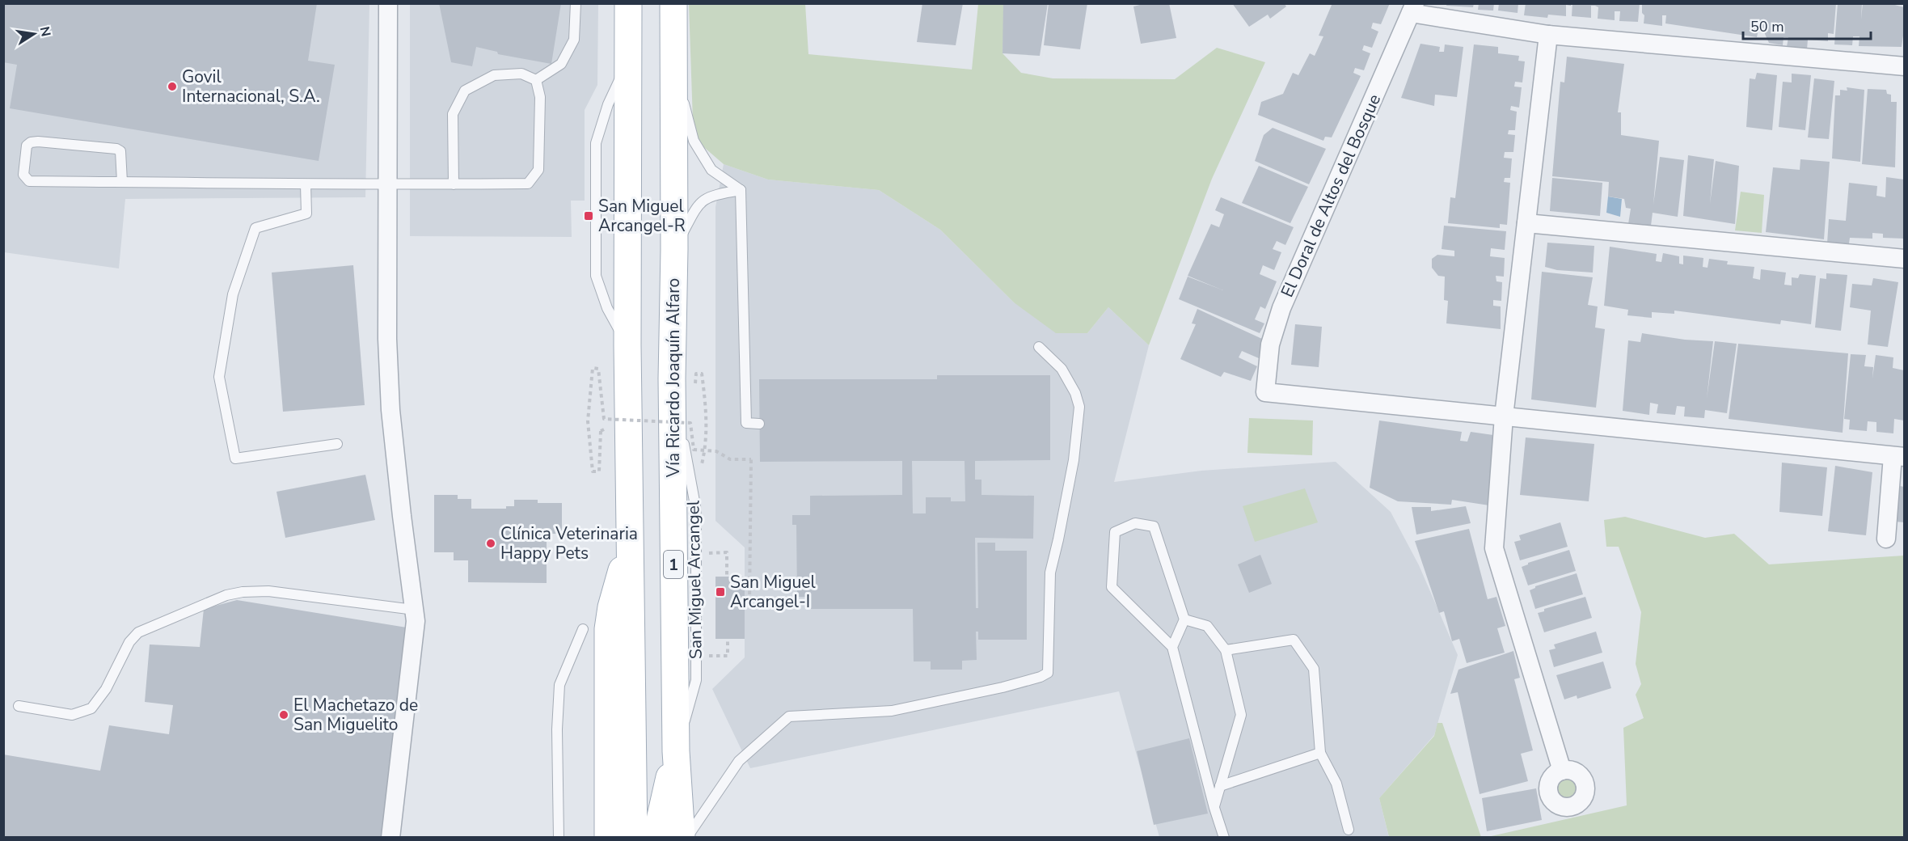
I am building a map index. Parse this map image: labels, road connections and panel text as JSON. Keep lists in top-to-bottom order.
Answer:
{
  "streets": {
    "main road": ["Vía Ricardo Joaquín Alfaro", "1"],
    "street": ["El Doral de Altos del Bosque"],
    "lane": ["San Miguel Arcangel"]
  },
  "crossings": [
    ["Vía Ricardo Joaquín Alfaro", "San Miguel Arcangel"]
  ],
  "places": {
    "other": ["Govil Internacional, S.A.", "Clínica Veterinaria Happy Pets", "El Machetazo de San Miguelito"],
    "transit": ["San Miguel Arcangel-R", "San Miguel Arcangel-I"]
  },
  "scale_bar": "50 m",
  "north": "right"
}
